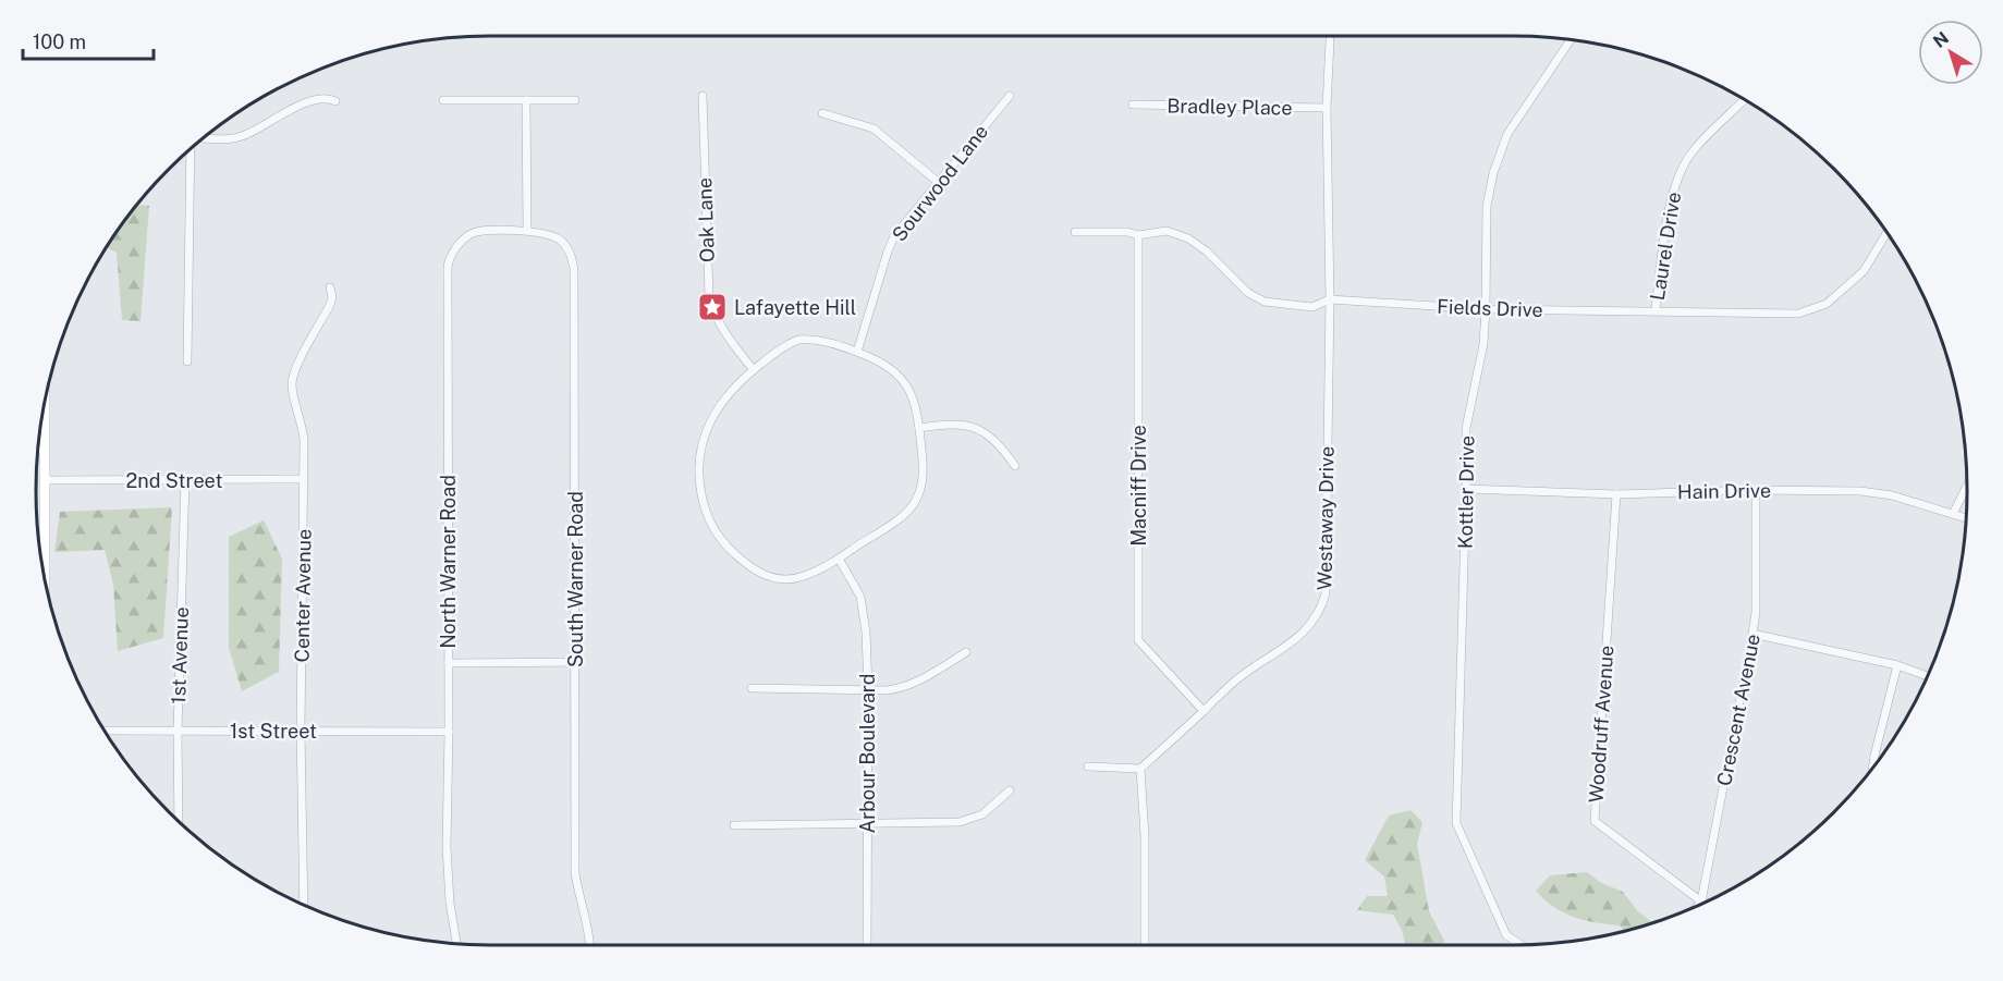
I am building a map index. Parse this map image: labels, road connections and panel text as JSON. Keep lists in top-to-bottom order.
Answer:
{
  "streets": {
    "street": [
      "Bradley Place",
      "Sourwood Lane",
      "Oak Lane",
      "Laurel Drive",
      "Fields Drive",
      "2nd Street",
      "Macniff Drive",
      "Hain Drive",
      "Kottler Drive",
      "Westaway Drive",
      "North Warner Road",
      "South Warner Road",
      "Center Avenue",
      "1st Avenue",
      "Crescent Avenue",
      "Woodruff Avenue",
      "1st Street",
      "Arbour Boulevard"
    ]
  },
  "crossings": [
    ["Bradley Place", "Westaway Drive"],
    ["Sourwood Lane", "Oak Lane"],
    ["Sourwood Lane", "Arbour Boulevard"],
    ["Oak Lane", "Arbour Boulevard"],
    ["Laurel Drive", "Fields Drive"],
    ["Fields Drive", "Macniff Drive"],
    ["Fields Drive", "Kottler Drive"],
    ["Fields Drive", "Westaway Drive"],
    ["2nd Street", "Center Avenue"],
    ["2nd Street", "1st Avenue"],
    ["Macniff Drive", "Westaway Drive"],
    ["Hain Drive", "Kottler Drive"],
    ["Hain Drive", "Crescent Avenue"],
    ["Hain Drive", "Woodruff Avenue"],
    ["North Warner Road", "South Warner Road"],
    ["North Warner Road", "1st Street"],
    ["Center Avenue", "1st Street"],
    ["1st Avenue", "1st Street"],
    ["Crescent Avenue", "Woodruff Avenue"]
  ],
  "places": {
    "place": ["Lafayette Hill"]
  },
  "scale_bar": "100 m",
  "north": "top left"
}
